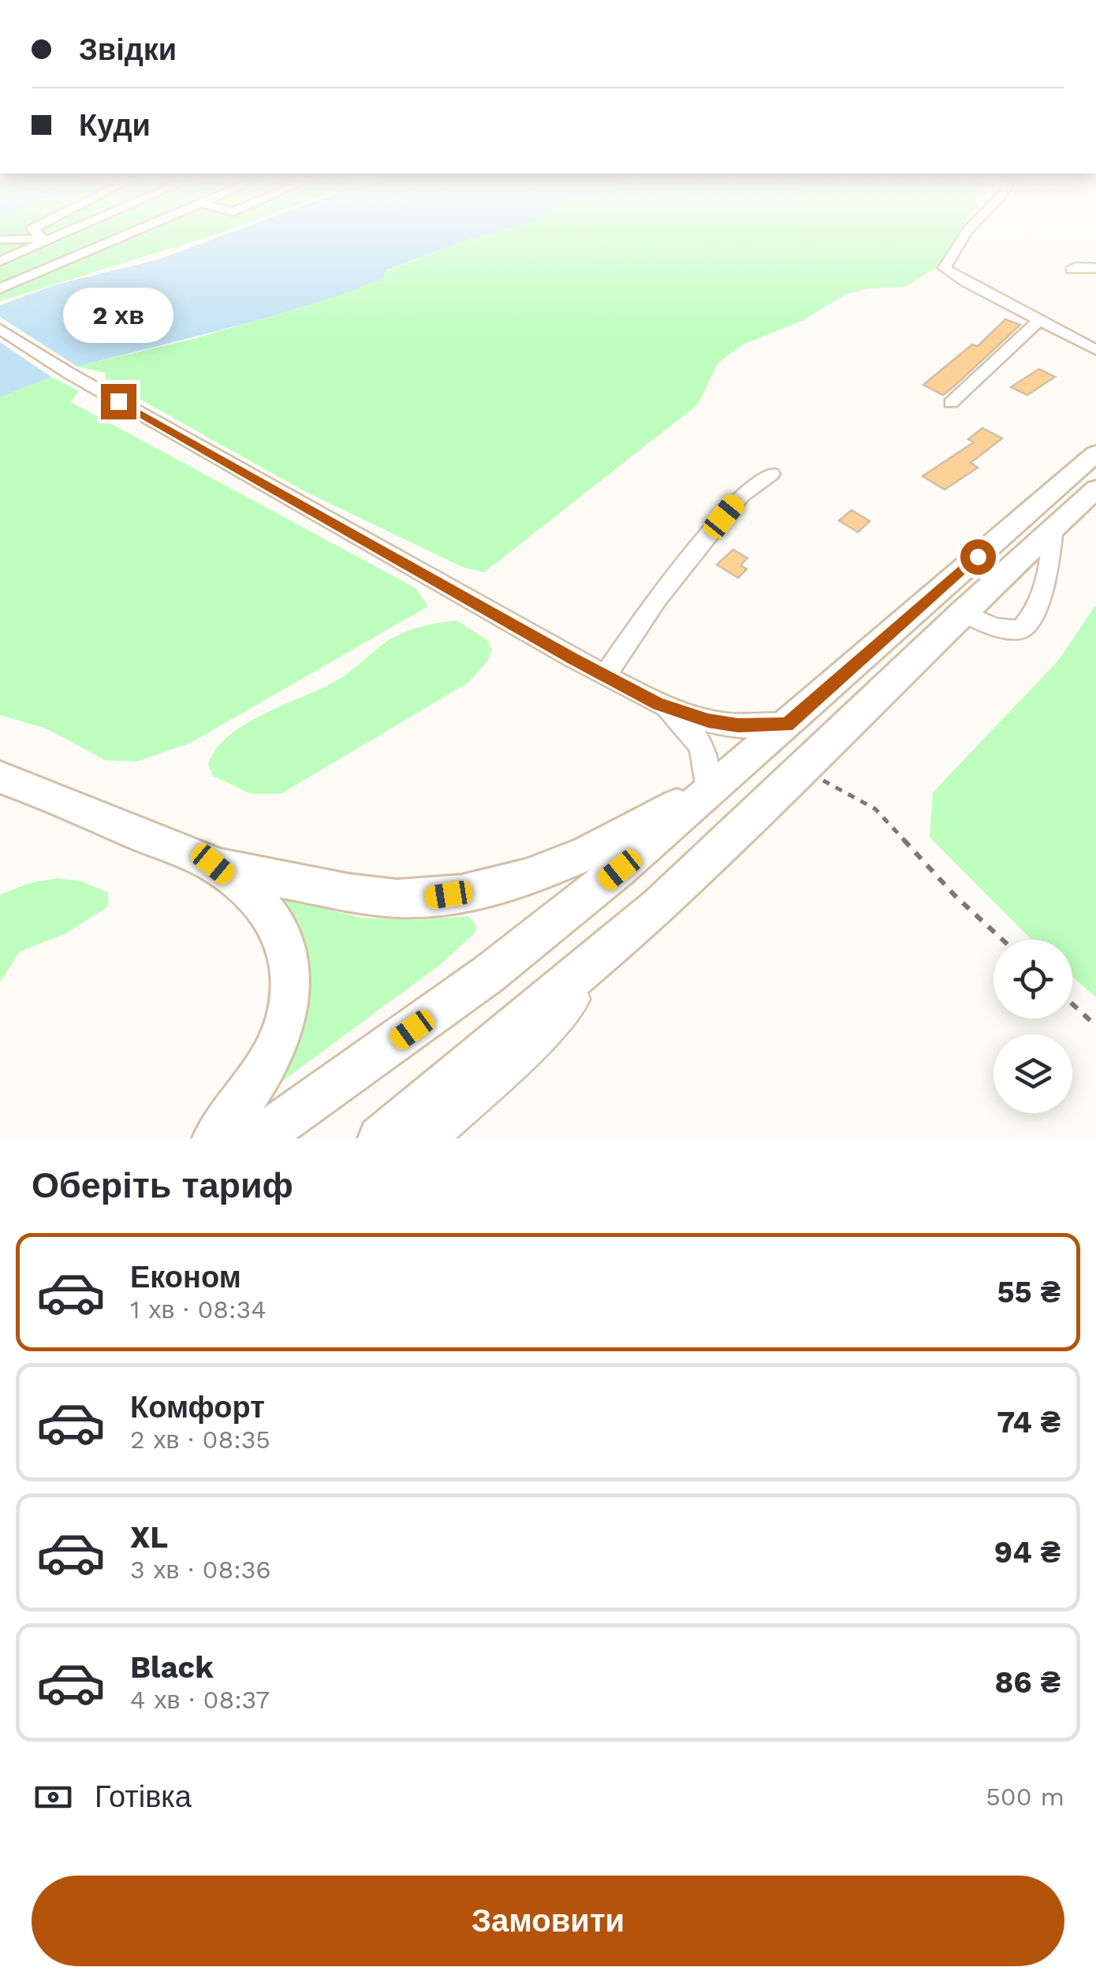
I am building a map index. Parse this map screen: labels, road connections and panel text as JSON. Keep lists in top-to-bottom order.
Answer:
{
  "page": {
    "banner": ["Звідки", "Куди"],
    "bubble": "2 хв",
    "heading": "Оберіть тариф",
    "list": [
      {
        "name": "Економ",
        "note": "1 хв · 08:34",
        "value": "55 ₴"
      },
      {
        "name": "Комфорт",
        "note": "2 хв · 08:35",
        "value": "74 ₴"
      },
      {
        "name": "XL",
        "note": "3 хв · 08:36",
        "value": "94 ₴"
      },
      {
        "name": "Black",
        "note": "4 хв · 08:37",
        "value": "86 ₴"
      }
    ],
    "pay": ["Готівка", "500 m"],
    "buttons": "Замовити"
  }
}
